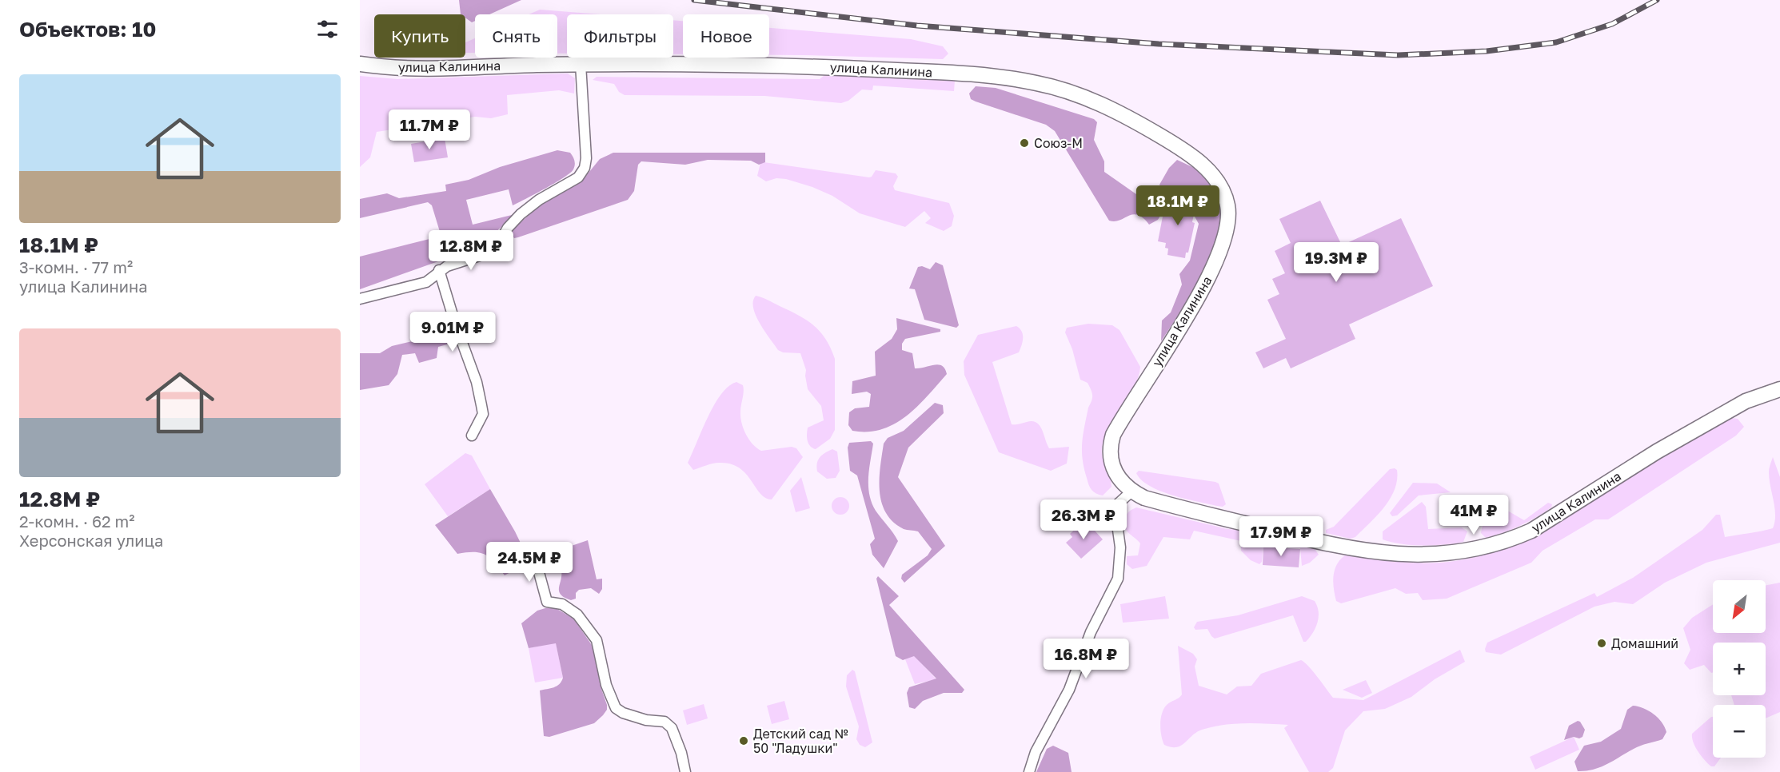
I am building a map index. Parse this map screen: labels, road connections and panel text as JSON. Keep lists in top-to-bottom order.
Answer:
{
  "streets": {
    "main road": ["улица Калинина"]
  },
  "places": ["Союз-М", "Домашний", "Детский сад № 50 \"Ладушки\""],
  "north": "bottom left",
  "page": {
    "heading": "Объектов: 10",
    "chip": [
      "Купить",
      "Снять",
      "Фильтры",
      "Новое"
    ],
    "list": [
      {
        "name": "18.1M ₽",
        "note": "3-комн. · 77 m² · улица Калинина"
      },
      {
        "name": "12.8M ₽",
        "note": "2-комн. · 62 m² · Херсонская улица"
      }
    ],
    "price": [
      "11.7M ₽",
      "18.1M ₽",
      "12.8M ₽",
      "19.3M ₽",
      "9.01M ₽",
      "41M ₽",
      "26.3M ₽",
      "17.9M ₽",
      "24.5M ₽",
      "16.8M ₽"
    ],
    "map_buttons": ["+", "−"]
  }
}
